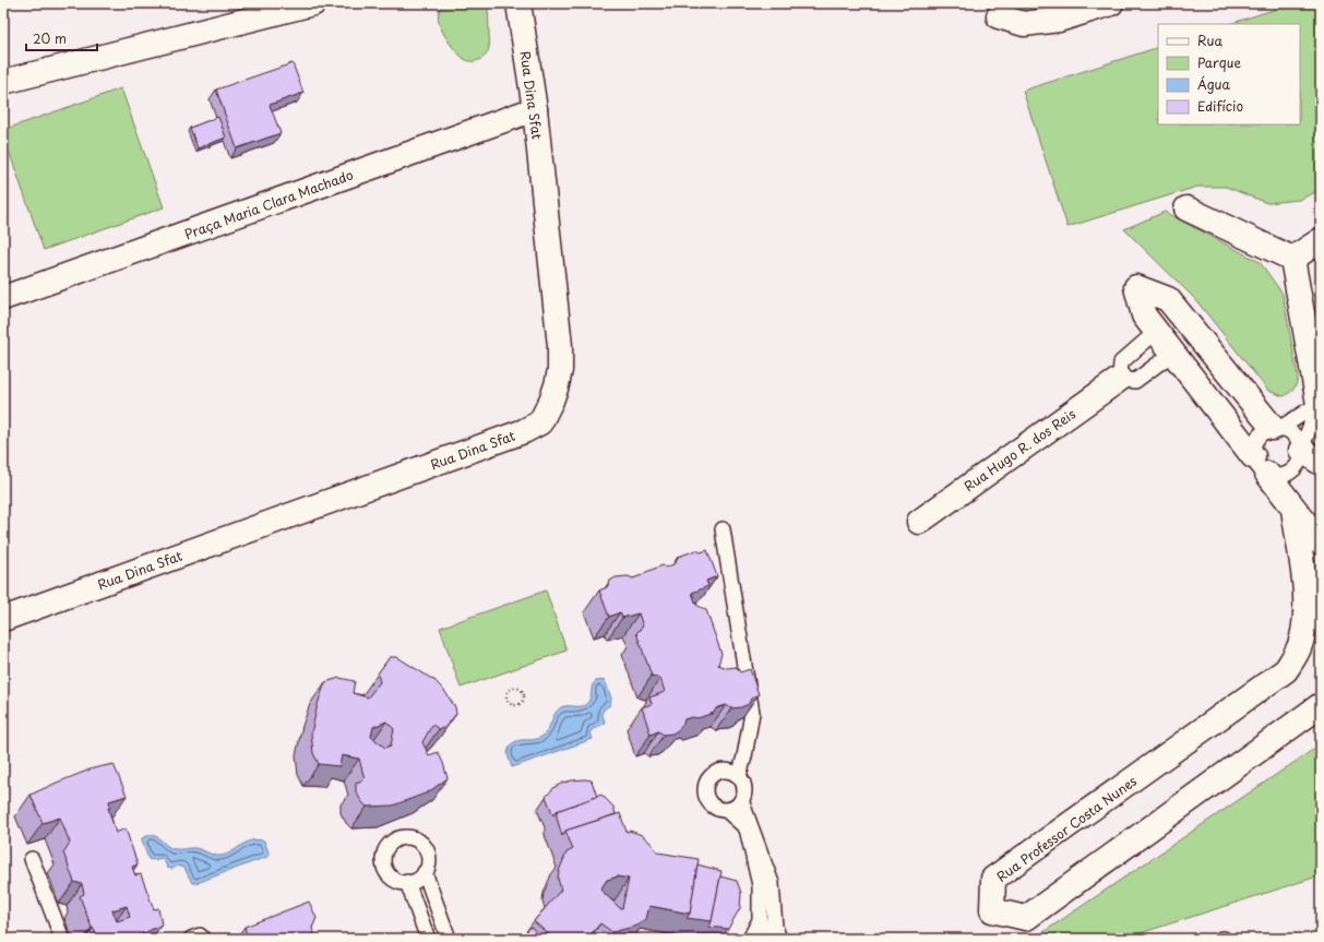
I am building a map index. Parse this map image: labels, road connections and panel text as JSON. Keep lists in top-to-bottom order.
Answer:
{
  "streets": {
    "street": [
      "Rua Dina Sfat",
      "Praça Maria Clara Machado",
      "Rua Hugo R. dos Reis",
      "Rua Professor Costa Nunes"
    ]
  },
  "crossings": [
    ["Rua Dina Sfat", "Praça Maria Clara Machado"]
  ],
  "legend": [
    "Rua",
    "Parque",
    "Água",
    "Edifício"
  ],
  "scale_bar": "20 m"
}
